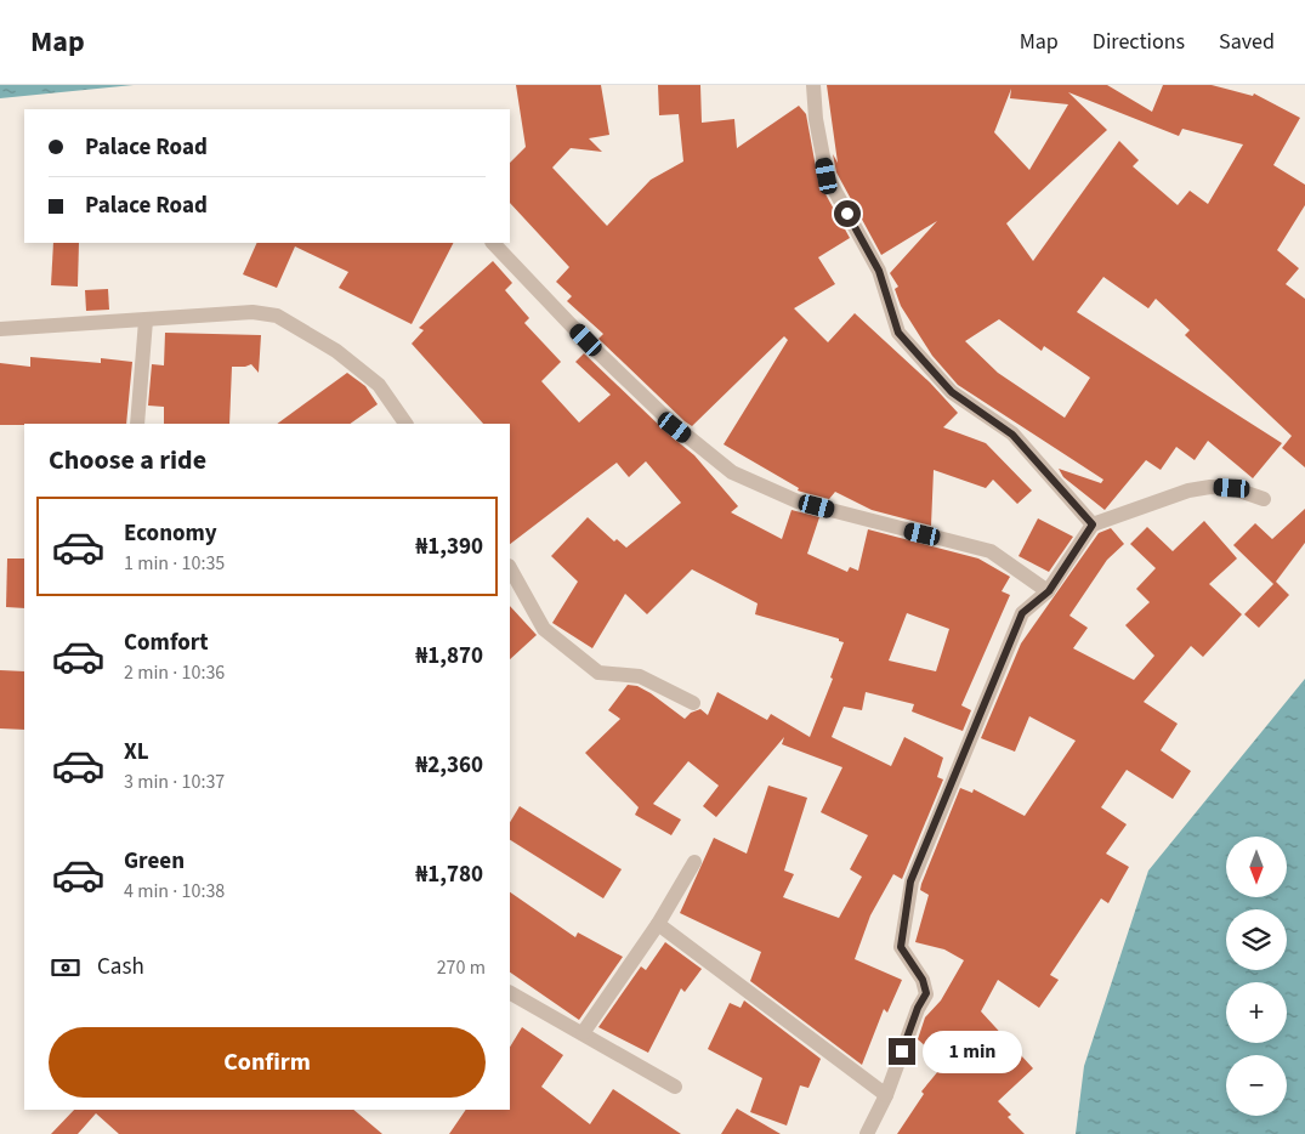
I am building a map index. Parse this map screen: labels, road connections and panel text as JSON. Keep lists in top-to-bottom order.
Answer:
{
  "north": "bottom",
  "page": {
    "header": "Map",
    "nav": ["Map", "Directions", "Saved"],
    "banner": ["Palace Road", "Palace Road"],
    "heading": "Choose a ride",
    "list": [
      {
        "name": "Economy",
        "note": "1 min · 10:35",
        "value": "₦1,390"
      },
      {
        "name": "Comfort",
        "note": "2 min · 10:36",
        "value": "₦1,870"
      },
      {
        "name": "XL",
        "note": "3 min · 10:37",
        "value": "₦2,360"
      },
      {
        "name": "Green",
        "note": "4 min · 10:38",
        "value": "₦1,780"
      }
    ],
    "map_buttons": ["+", "−"],
    "pay": ["Cash", "270 m"],
    "buttons": "Confirm",
    "bubble": "1 min"
  }
}
